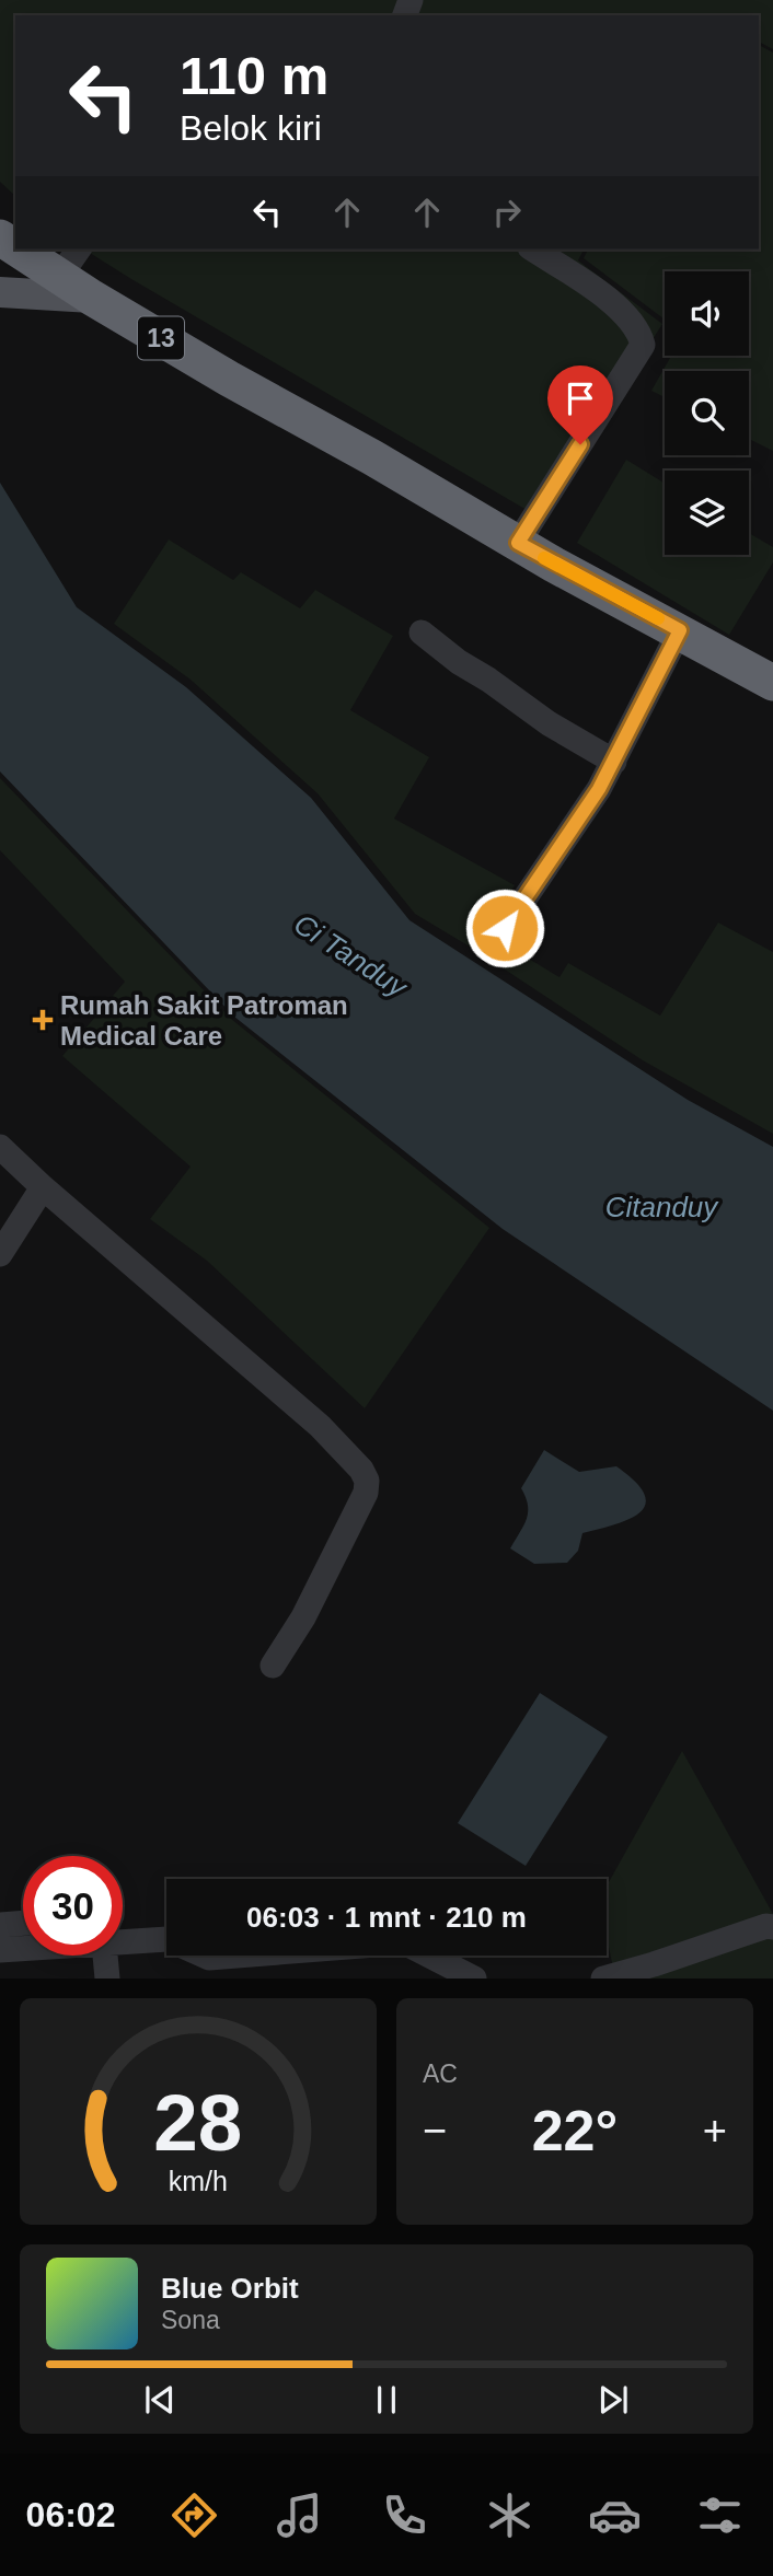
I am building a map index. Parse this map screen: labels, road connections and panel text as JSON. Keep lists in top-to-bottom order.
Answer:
{
  "streets": {
    "highway": ["13"]
  },
  "water": ["Ci Tanduy", "Citanduy"],
  "places": {
    "health": ["Rumah Sakit Patroman Medical Care"]
  },
  "page": {
    "turn": ["110 m", "Belok kiri"],
    "limit": "30",
    "trip": "06:03 · 1 mnt · 210 m",
    "tile": "AC",
    "heat": ["−", "22°", "+"],
    "song": ["Blue Orbit", "Sona"],
    "tabs": "06:02",
    "gauge": ["28", "km/h"]
  }
}
